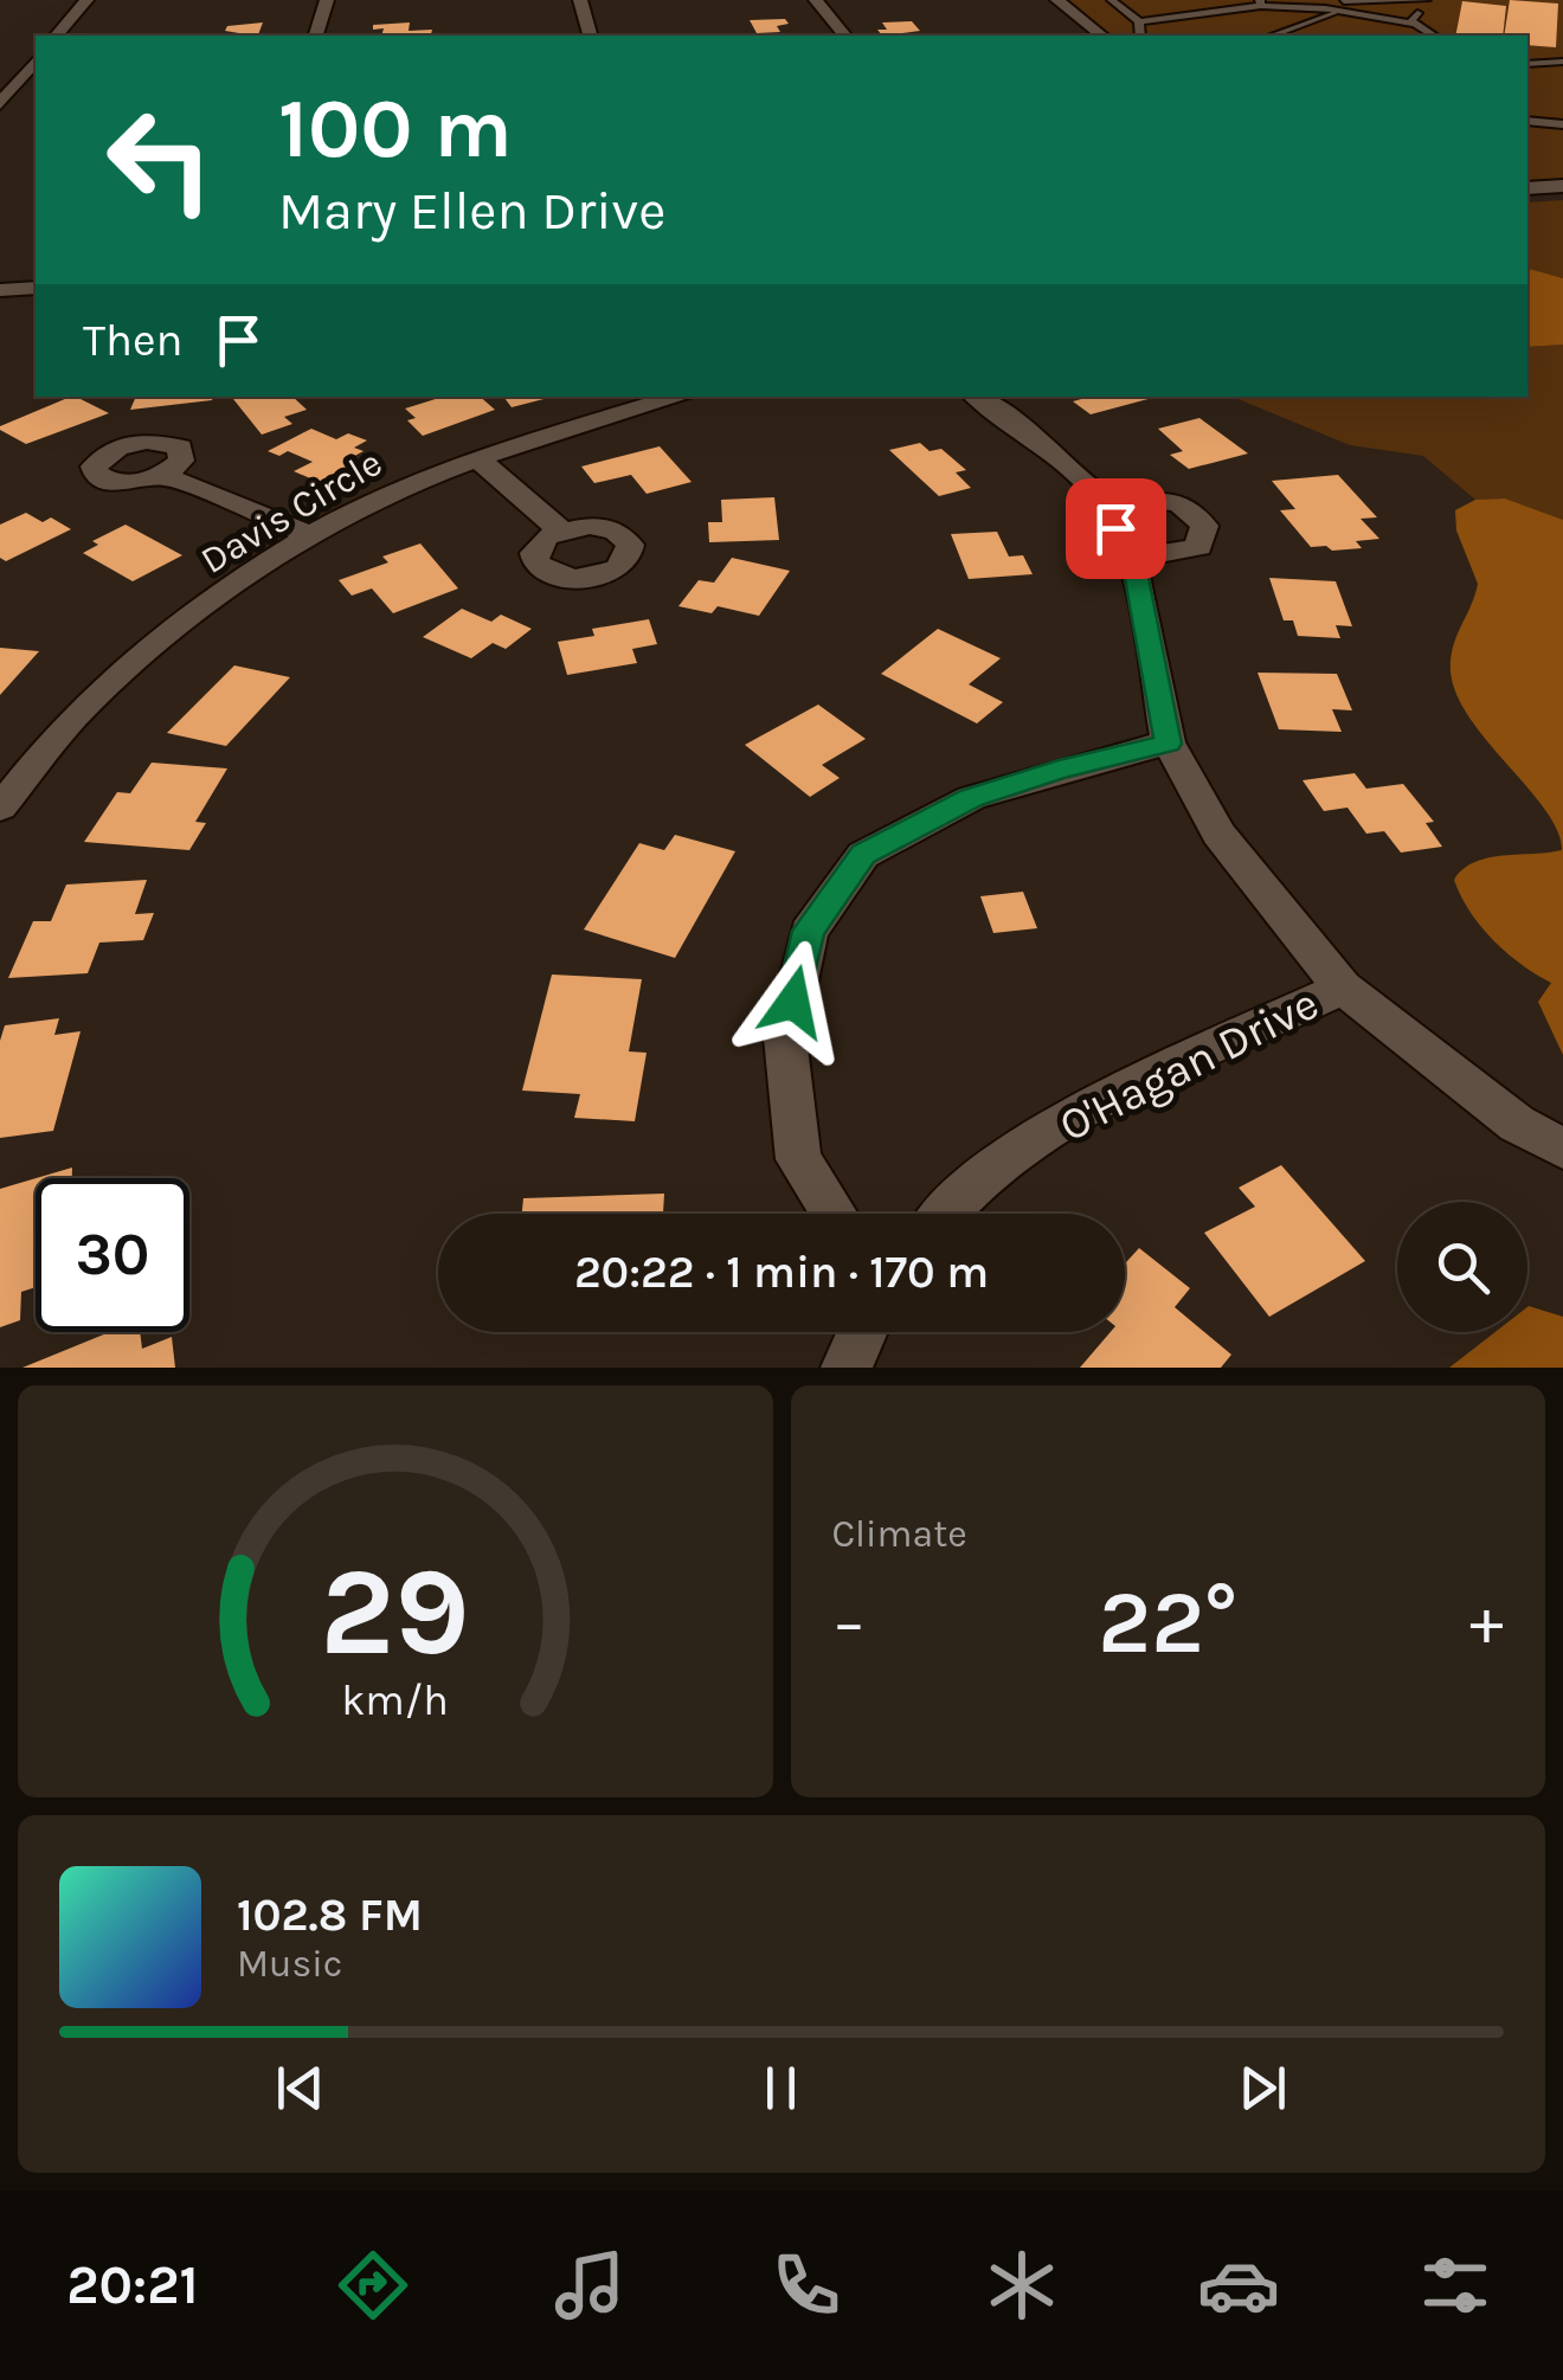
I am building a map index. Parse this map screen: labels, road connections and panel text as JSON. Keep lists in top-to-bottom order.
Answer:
{
  "streets": {
    "street": ["Davis Circle", "O'Hagan Drive"]
  },
  "page": {
    "turn": ["100 m", "Mary Ellen Drive"],
    "then": "Then",
    "limit": "30",
    "trip": "20:22 · 1 min · 170 m",
    "tile": "Climate",
    "heat": ["−", "22°", "+"],
    "song": ["102.8 FM", "Music"],
    "tabs": "20:21",
    "gauge": ["29", "km/h"]
  }
}
